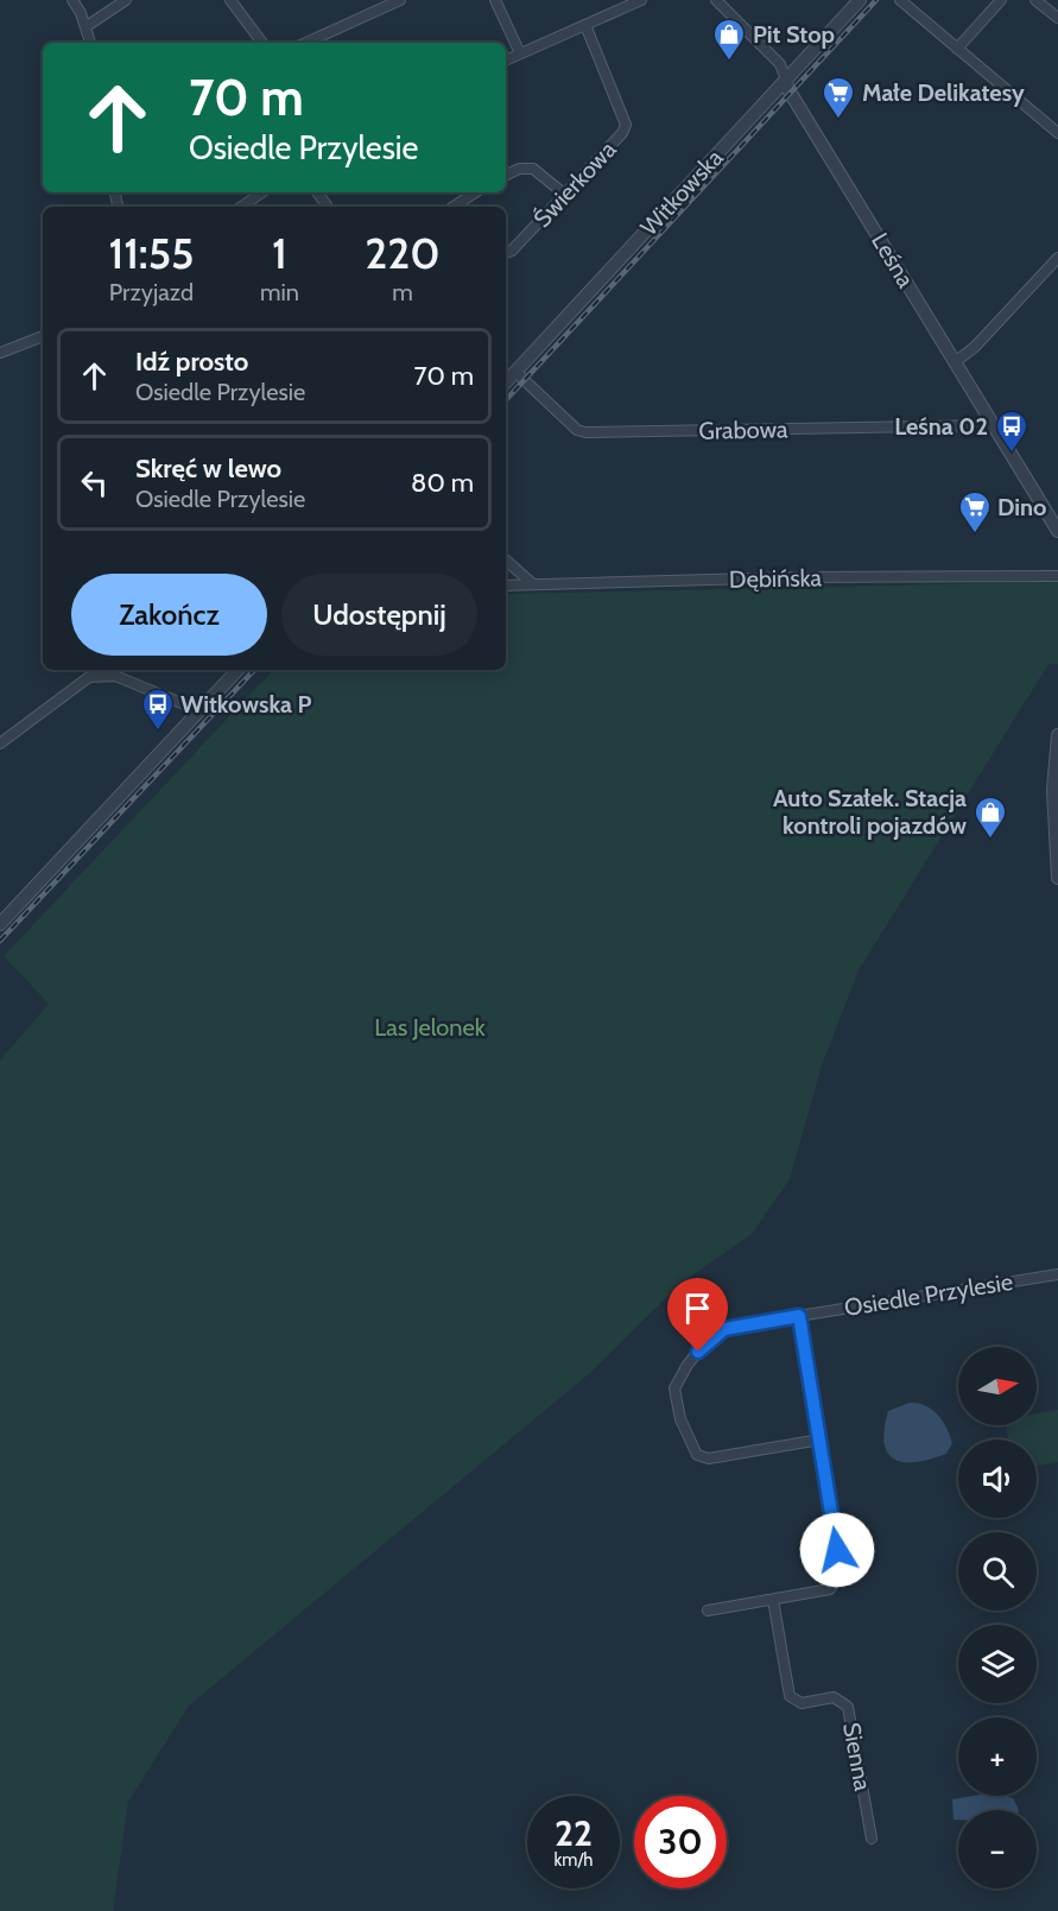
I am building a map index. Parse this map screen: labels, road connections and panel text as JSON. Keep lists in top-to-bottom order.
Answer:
{
  "streets": {
    "street": [
      "Świerkowa",
      "Witkowska",
      "Leśna",
      "Grabowa",
      "Dębińska",
      "Osiedle Przylesie",
      "Sienna"
    ]
  },
  "crossings": [
    ["Witkowska", "Leśna"],
    ["Witkowska", "Grabowa"],
    ["Leśna", "Grabowa"]
  ],
  "parks": ["Las Jelonek"],
  "places": {
    "shop": ["Pit Stop", "Auto Szałek. Stacja kontroli pojazdów"],
    "supermarket": ["Małe Delikatesy", "Dino"],
    "bus stop": ["Leśna 02", "Witkowska P"]
  },
  "north": "right",
  "page": {
    "turn": ["70 m", "Osiedle Przylesie"],
    "eta": [
      "11:55",
      "Przyjazd",
      "1",
      "min",
      "220",
      "m"
    ],
    "list": [
      {
        "name": "Idź prosto",
        "note": "Osiedle Przylesie",
        "value": "70 m"
      },
      {
        "name": "Skręć w lewo",
        "note": "Osiedle Przylesie",
        "value": "80 m"
      }
    ],
    "buttons": ["Zakończ", "Udostępnij"],
    "map_buttons": ["+", "−"],
    "speed": "22 km/h",
    "limit": "30"
  }
}
